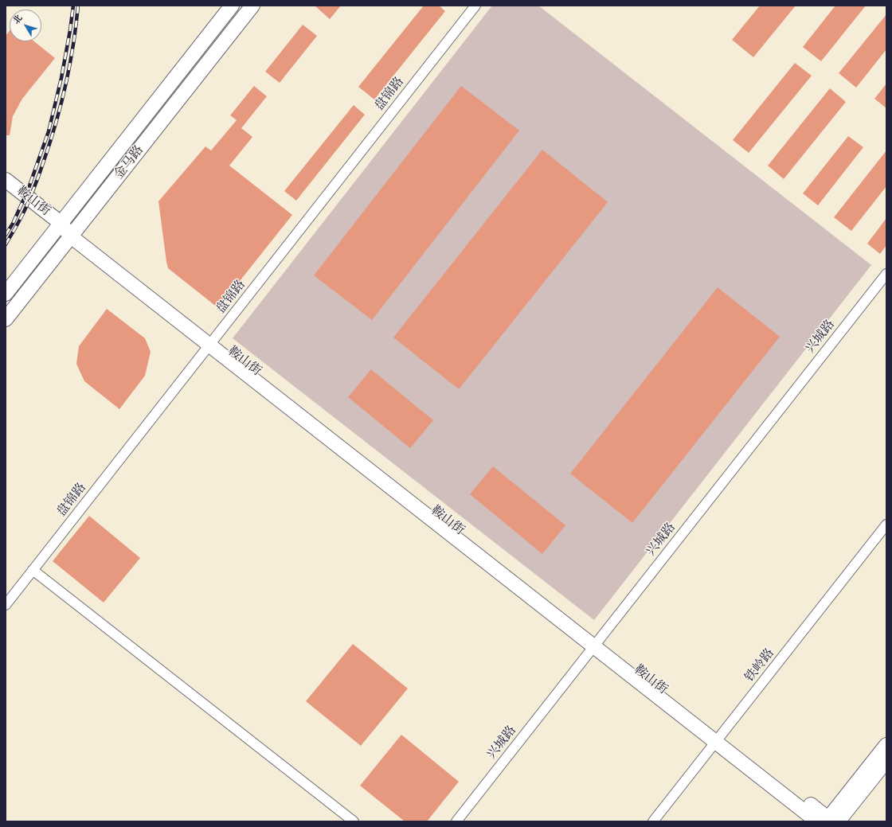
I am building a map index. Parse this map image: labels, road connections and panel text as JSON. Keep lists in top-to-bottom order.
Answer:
{
  "streets": {
    "street": [
      "盘锦路",
      "金马路",
      "鞍山街",
      "兴城路",
      "铁岭路"
    ]
  },
  "crossings": [
    ["盘锦路", "鞍山街"],
    ["金马路", "鞍山街"],
    ["鞍山街", "兴城路"],
    ["鞍山街", "铁岭路"]
  ],
  "north": "top left"
}
